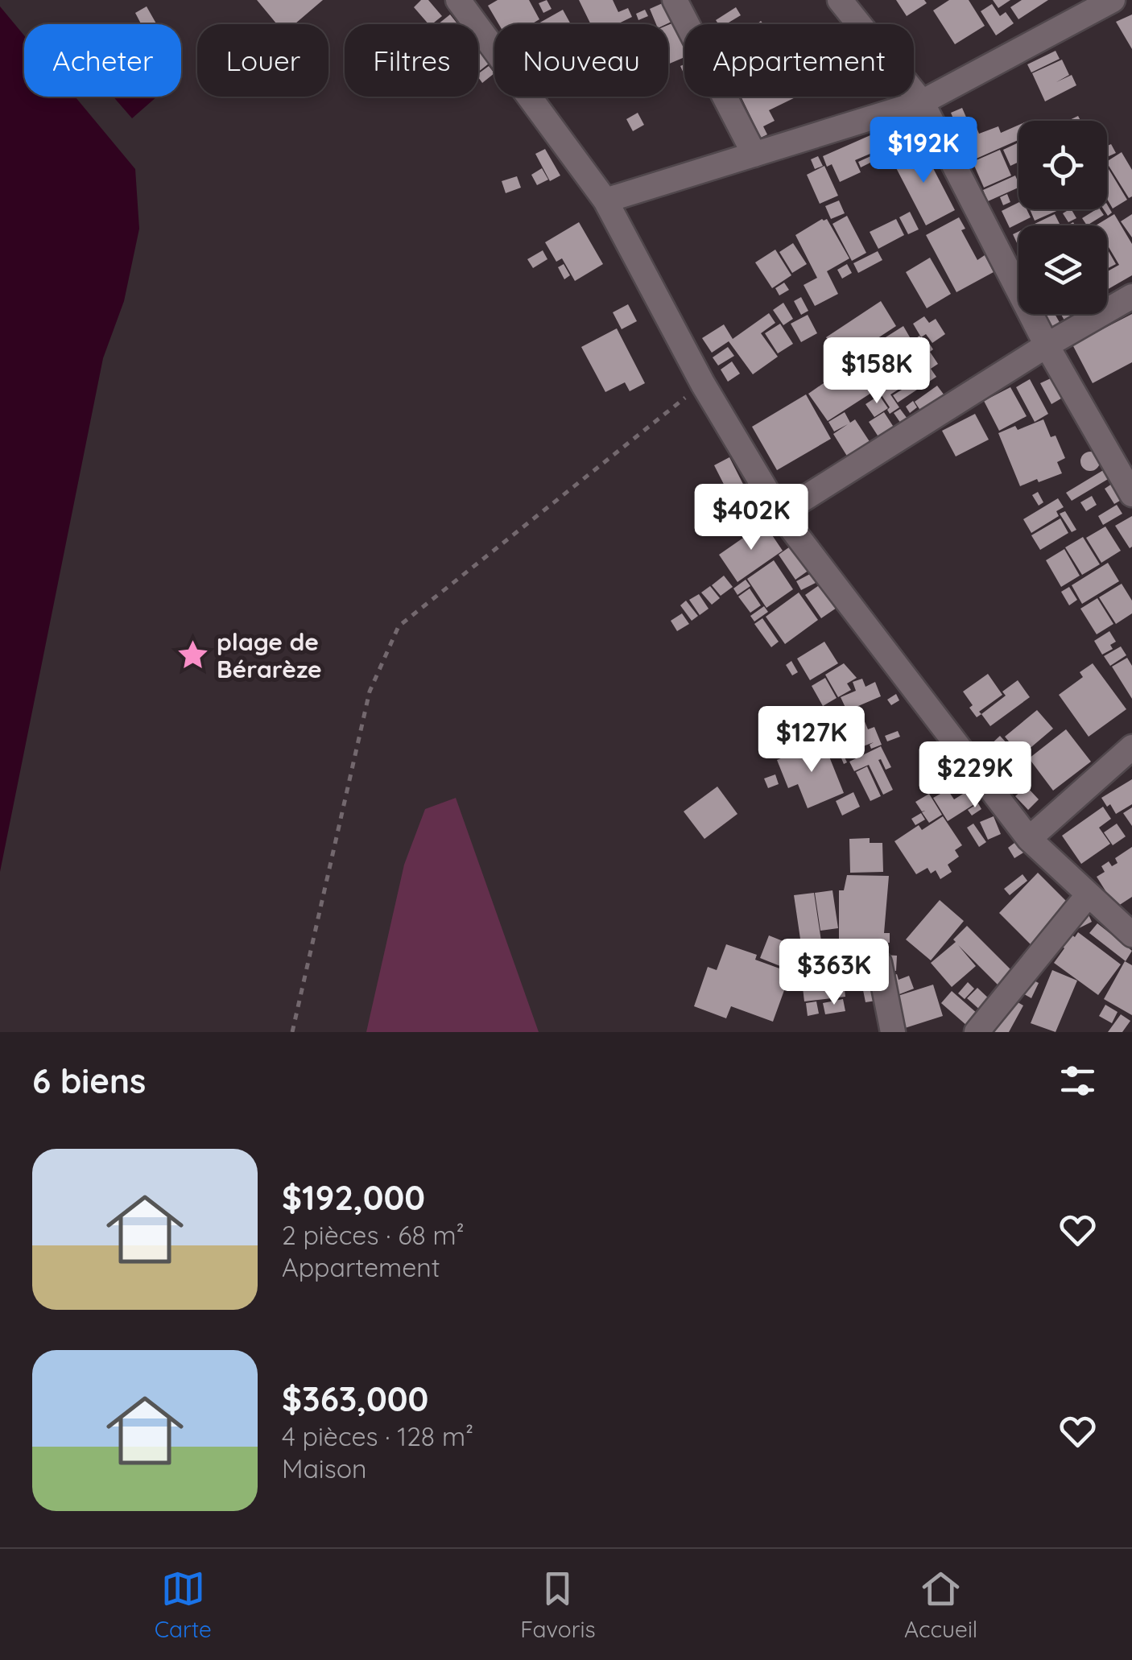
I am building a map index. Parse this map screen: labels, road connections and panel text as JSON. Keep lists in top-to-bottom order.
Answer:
{
  "places": {
    "place": ["plage de Bérarèze"]
  },
  "page": {
    "chip": [
      "Acheter",
      "Louer",
      "Filtres",
      "Nouveau",
      "Appartement"
    ],
    "price": [
      "$192K",
      "$158K",
      "$402K",
      "$127K",
      "$229K",
      "$363K"
    ],
    "heading": "6 biens",
    "list": [
      {
        "name": "$192,000",
        "note": "2 pièces · 68 m² · Appartement"
      },
      {
        "name": "$363,000",
        "note": "4 pièces · 128 m² · Maison"
      }
    ],
    "tabs": ["Carte", "Favoris", "Accueil"]
  }
}
